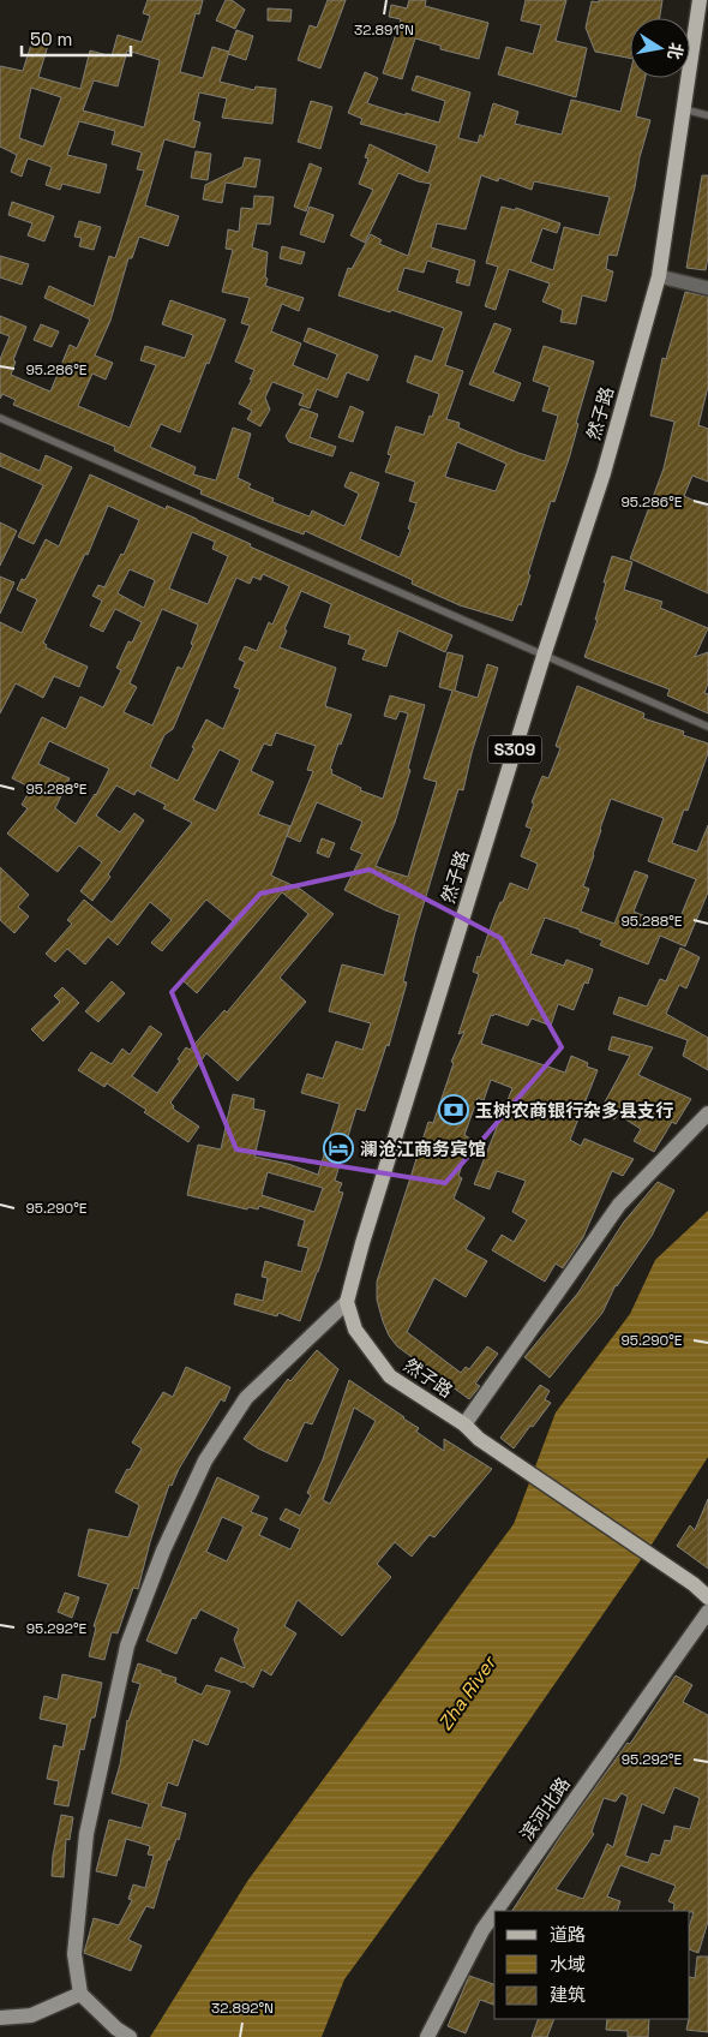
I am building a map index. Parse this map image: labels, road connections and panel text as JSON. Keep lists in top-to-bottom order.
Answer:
{
  "streets": {
    "main road": ["然子路", "S309"],
    "street": ["滨河北路"]
  },
  "water": ["Zha River"],
  "places": {
    "bank": ["玉树农商银行杂多县支行"],
    "hotel": ["澜沧江商务宾馆"]
  },
  "legend": ["道路", "水域", "建筑"],
  "scale_bar": "50 m",
  "north": "right",
  "coordinates": [
    "32.891°N",
    "95.286°E",
    "95.288°E",
    "95.290°E",
    "95.292°E",
    "32.892°N"
  ]
}
